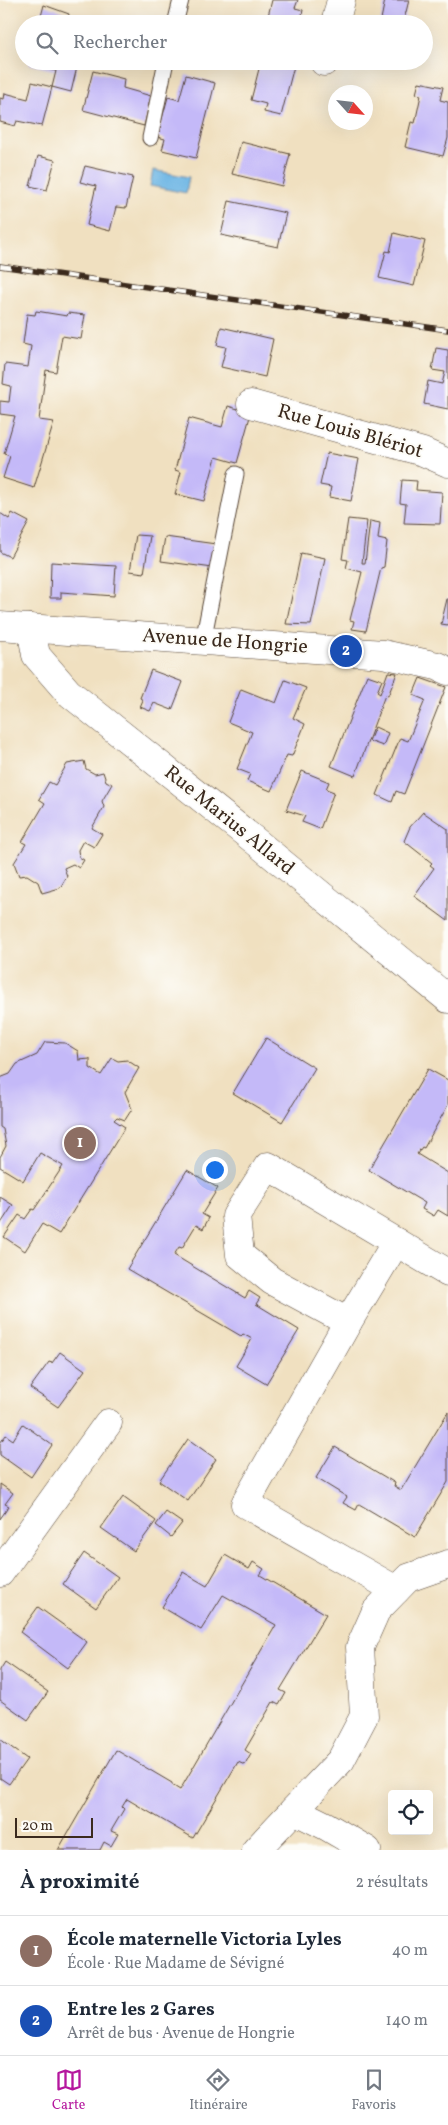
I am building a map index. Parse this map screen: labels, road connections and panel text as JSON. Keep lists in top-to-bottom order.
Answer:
{
  "streets": {
    "street": ["Rue Louis Blériot", "Avenue de Hongrie", "Rue Marius Allard"]
  },
  "crossings": [
    ["Avenue de Hongrie", "Rue Marius Allard"]
  ],
  "scale_bar": "20 m",
  "north": "bottom right",
  "page": {
    "search": "Rechercher",
    "pins": ["2", "1"],
    "scale": "20 m",
    "heading": ["À proximité", "2 résultats"],
    "list": [
      {
        "mark": "1",
        "name": "École maternelle Victoria Lyles",
        "note": "École · Rue Madame de Sévigné",
        "value": "40 m"
      },
      {
        "mark": "2",
        "name": "Entre les 2 Gares",
        "note": "Arrêt de bus · Avenue de Hongrie",
        "value": "140 m"
      }
    ],
    "nav": ["Carte", "Itinéraire", "Favoris"]
  }
}
